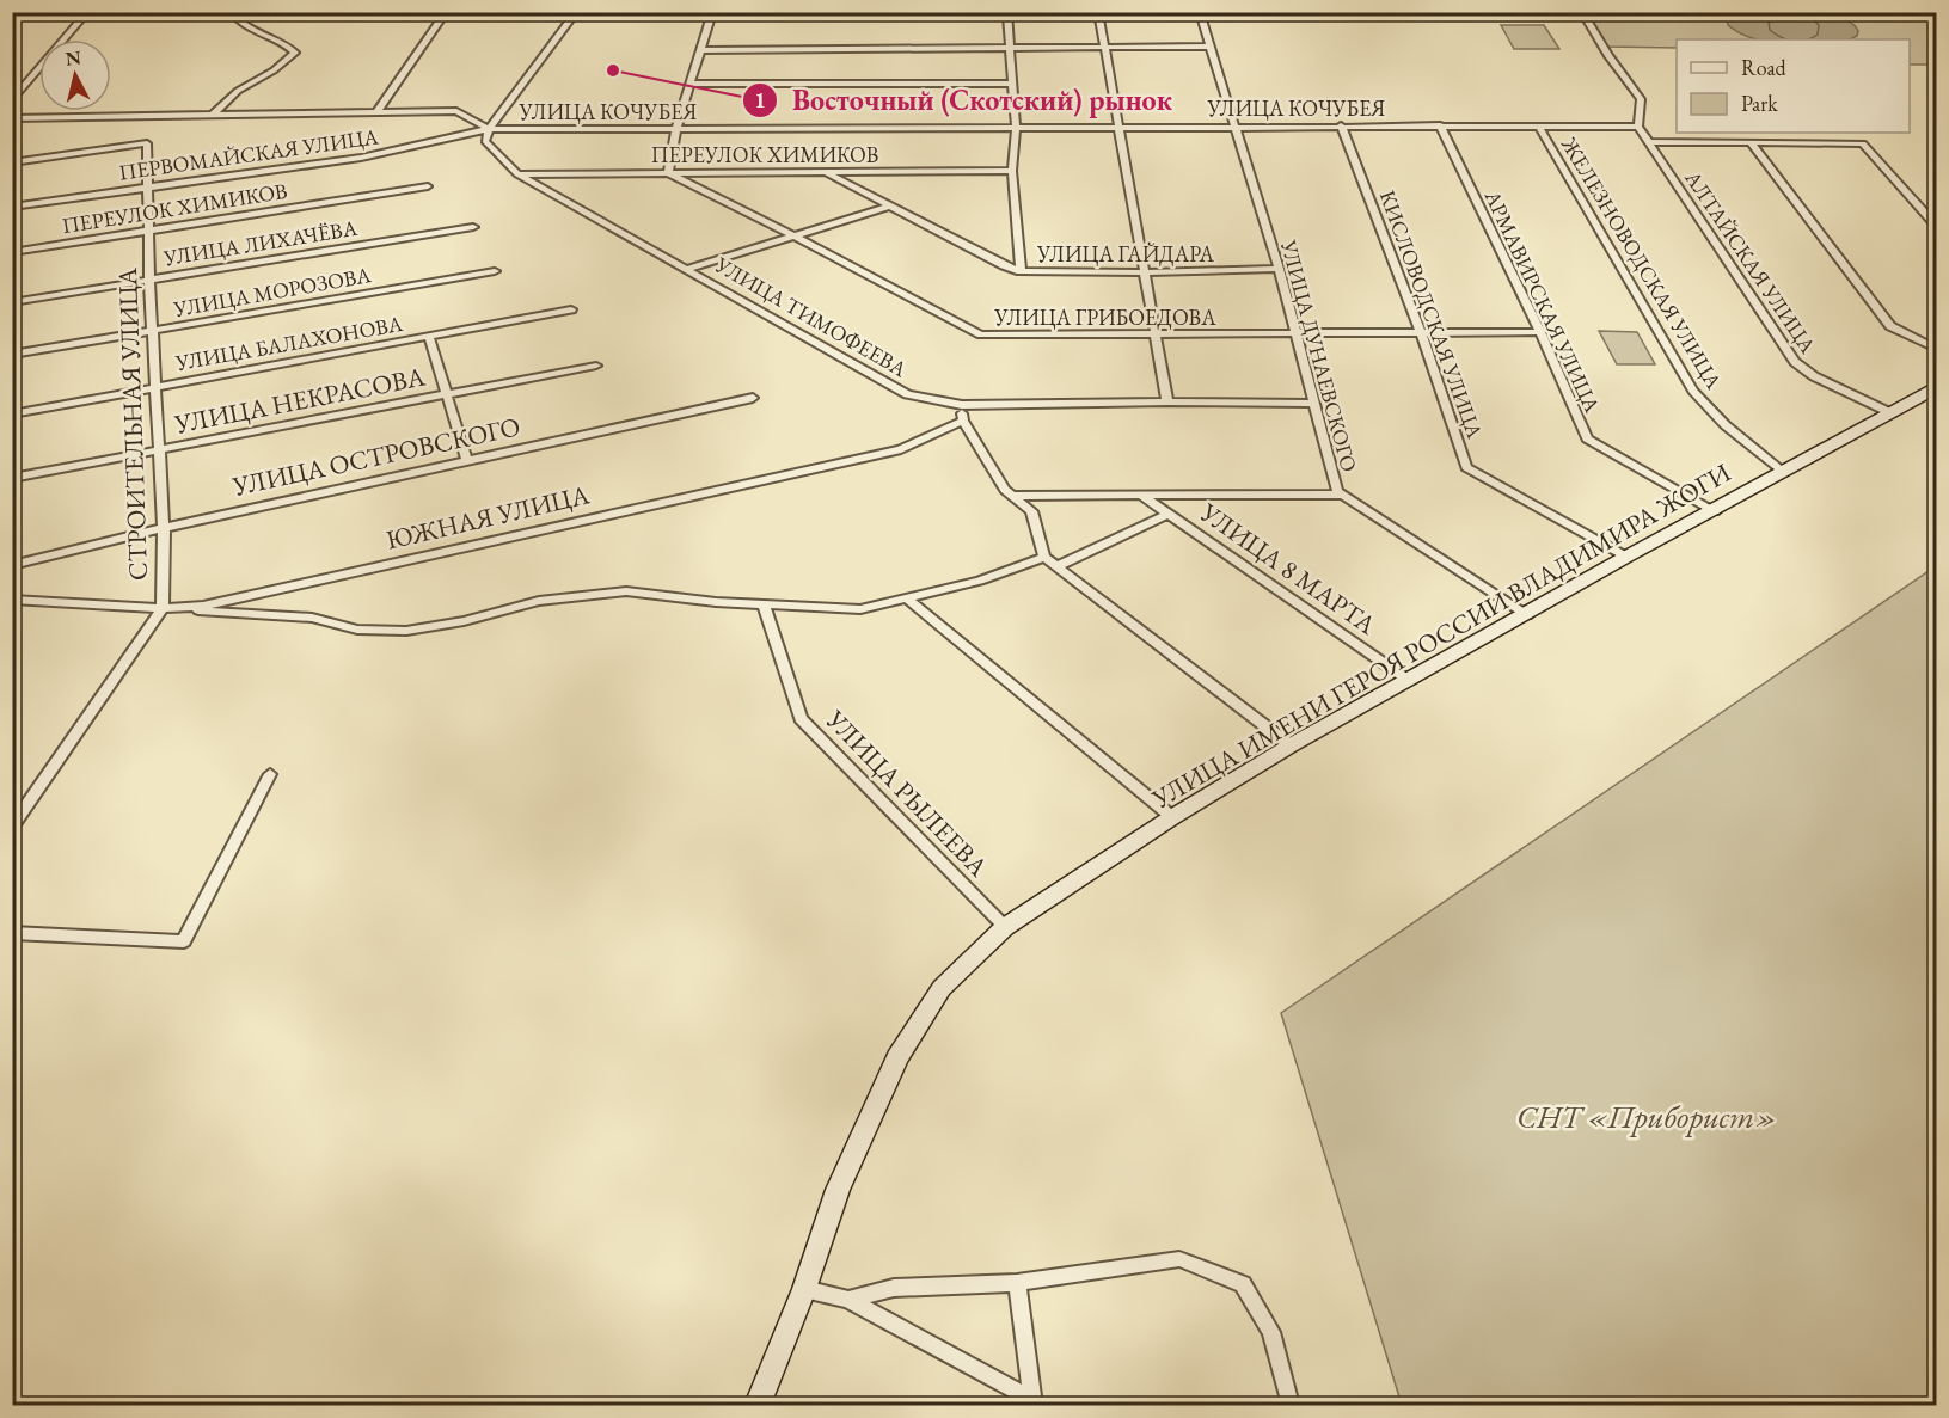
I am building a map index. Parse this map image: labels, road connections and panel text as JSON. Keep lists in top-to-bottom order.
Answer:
{
  "streets": {
    "main road": ["УЛИЦА ИМЕНИ ГЕРОЯ РОССИИ ВЛАДИМИРА ЖОГИ"],
    "street": [
      "УЛИЦА КОЧУБЕЯ",
      "ПЕРВОМАЙСКАЯ УЛИЦА",
      "ПЕРЕУЛОК ХИМИКОВ",
      "УЛИЦА ЛИХАЧЁВА",
      "УЛИЦА ГАЙДАРА",
      "АЛТАЙСКАЯ УЛИЦА",
      "ЖЕЛЕЗНОВОДСКАЯ УЛИЦА",
      "УЛИЦА МОРОЗОВА",
      "АРМАВИРСКАЯ УЛИЦА",
      "КИСЛОВОДСКАЯ УЛИЦА",
      "УЛИЦА ТИМОФЕЕВА",
      "УЛИЦА ГРИБОЕДОВА",
      "УЛИЦА БАЛАХОНОВА",
      "УЛИЦА ДУНАЕВСКОГО",
      "УЛИЦА НЕКРАСОВА",
      "СТРОИТЕЛЬНАЯ УЛИЦА",
      "УЛИЦА ОСТРОВСКОГО",
      "ЮЖНАЯ УЛИЦА",
      "УЛИЦА 8 МАРТА",
      "УЛИЦА РЫЛЕЕВА"
    ]
  },
  "crossings": [
    ["УЛИЦА КОЧУБЕЯ", "ПЕРВОМАЙСКАЯ УЛИЦА"],
    ["УЛИЦА КОЧУБЕЯ", "АЛТАЙСКАЯ УЛИЦА"],
    ["УЛИЦА КОЧУБЕЯ", "ЖЕЛЕЗНОВОДСКАЯ УЛИЦА"],
    ["УЛИЦА КОЧУБЕЯ", "АРМАВИРСКАЯ УЛИЦА"],
    ["УЛИЦА КОЧУБЕЯ", "КИСЛОВОДСКАЯ УЛИЦА"],
    ["УЛИЦА КОЧУБЕЯ", "УЛИЦА ТИМОФЕЕВА"],
    ["УЛИЦА КОЧУБЕЯ", "УЛИЦА ДУНАЕВСКОГО"],
    ["ПЕРВОМАЙСКАЯ УЛИЦА", "УЛИЦА ТИМОФЕЕВА"],
    ["ПЕРВОМАЙСКАЯ УЛИЦА", "СТРОИТЕЛЬНАЯ УЛИЦА"],
    ["ПЕРЕУЛОК ХИМИКОВ", "УЛИЦА ГАЙДАРА"],
    ["ПЕРЕУЛОК ХИМИКОВ", "УЛИЦА ТИМОФЕЕВА"],
    ["ПЕРЕУЛОК ХИМИКОВ", "УЛИЦА ГРИБОЕДОВА"],
    ["ПЕРЕУЛОК ХИМИКОВ", "СТРОИТЕЛЬНАЯ УЛИЦА"],
    ["УЛИЦА ЛИХАЧЁВА", "СТРОИТЕЛЬНАЯ УЛИЦА"],
    ["УЛИЦА ГАЙДАРА", "УЛИЦА ДУНАЕВСКОГО"],
    ["АЛТАЙСКАЯ УЛИЦА", "УЛИЦА ИМЕНИ ГЕРОЯ РОССИИ ВЛАДИМИРА ЖОГИ"],
    ["ЖЕЛЕЗНОВОДСКАЯ УЛИЦА", "УЛИЦА ИМЕНИ ГЕРОЯ РОССИИ ВЛАДИМИРА ЖОГИ"],
    ["УЛИЦА МОРОЗОВА", "СТРОИТЕЛЬНАЯ УЛИЦА"],
    ["АРМАВИРСКАЯ УЛИЦА", "УЛИЦА ГРИБОЕДОВА"],
    ["АРМАВИРСКАЯ УЛИЦА", "УЛИЦА ИМЕНИ ГЕРОЯ РОССИИ ВЛАДИМИРА ЖОГИ"],
    ["КИСЛОВОДСКАЯ УЛИЦА", "УЛИЦА ГРИБОЕДОВА"],
    ["КИСЛОВОДСКАЯ УЛИЦА", "УЛИЦА ИМЕНИ ГЕРОЯ РОССИИ ВЛАДИМИРА ЖОГИ"],
    ["УЛИЦА ТИМОФЕЕВА", "УЛИЦА ДУНАЕВСКОГО"],
    ["УЛИЦА ГРИБОЕДОВА", "УЛИЦА ДУНАЕВСКОГО"],
    ["УЛИЦА БАЛАХОНОВА", "СТРОИТЕЛЬНАЯ УЛИЦА"],
    ["УЛИЦА ДУНАЕВСКОГО", "УЛИЦА ИМЕНИ ГЕРОЯ РОССИИ ВЛАДИМИРА ЖОГИ"],
    ["УЛИЦА НЕКРАСОВА", "СТРОИТЕЛЬНАЯ УЛИЦА"],
    ["СТРОИТЕЛЬНАЯ УЛИЦА", "УЛИЦА ОСТРОВСКОГО"],
    ["СТРОИТЕЛЬНАЯ УЛИЦА", "ЮЖНАЯ УЛИЦА"],
    ["УЛИЦА 8 МАРТА", "УЛИЦА ИМЕНИ ГЕРОЯ РОССИИ ВЛАДИМИРА ЖОГИ"],
    ["УЛИЦА ИМЕНИ ГЕРОЯ РОССИИ ВЛАДИМИРА ЖОГИ", "УЛИЦА РЫЛЕЕВА"]
  ],
  "parks": ["СНТ «Приборист»"],
  "places": ["Восточный (Скотский) рынок"],
  "legend": ["Road", "Park"],
  "north": "top"
}
